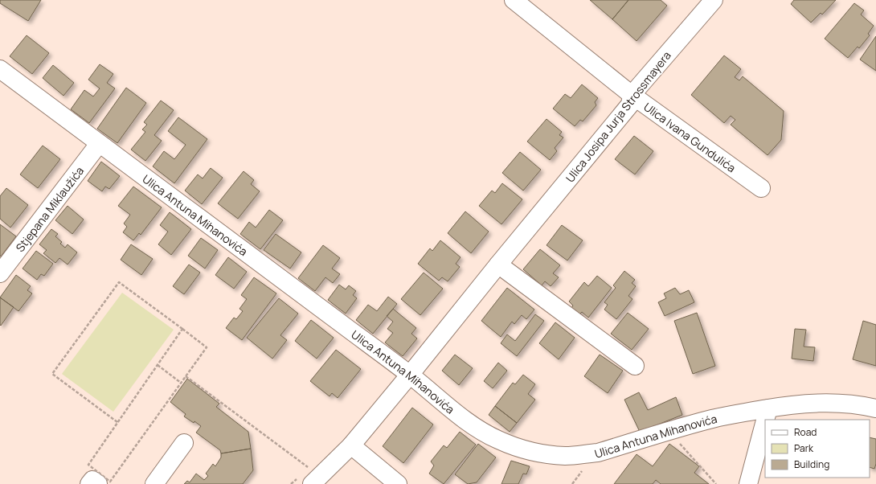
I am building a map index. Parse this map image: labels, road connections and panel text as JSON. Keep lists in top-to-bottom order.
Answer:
{
  "streets": {
    "street": [
      "Ulica Josipa Jurja Strossmayera",
      "Ulica Ivana Gundulića",
      "Stjepana Miklaužića",
      "Ulica Antuna Mihanovića"
    ]
  },
  "crossings": [
    ["Ulica Josipa Jurja Strossmayera", "Ulica Ivana Gundulića"],
    ["Ulica Josipa Jurja Strossmayera", "Ulica Antuna Mihanovića"],
    ["Stjepana Miklaužića", "Ulica Antuna Mihanovića"]
  ],
  "legend": ["Road", "Park", "Building"]
}
